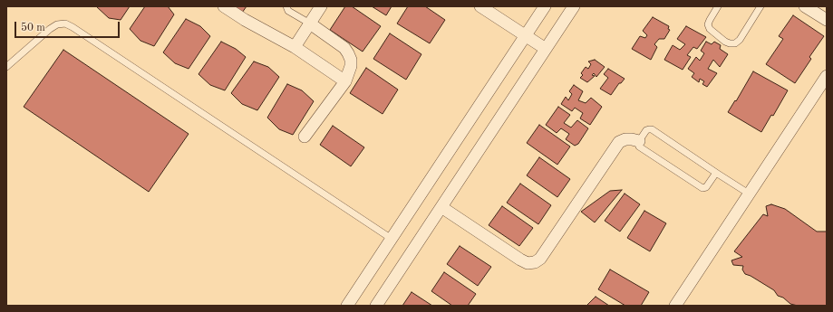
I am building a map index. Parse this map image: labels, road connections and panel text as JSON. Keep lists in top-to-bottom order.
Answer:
{
  "scale_bar": "50 m"
}
